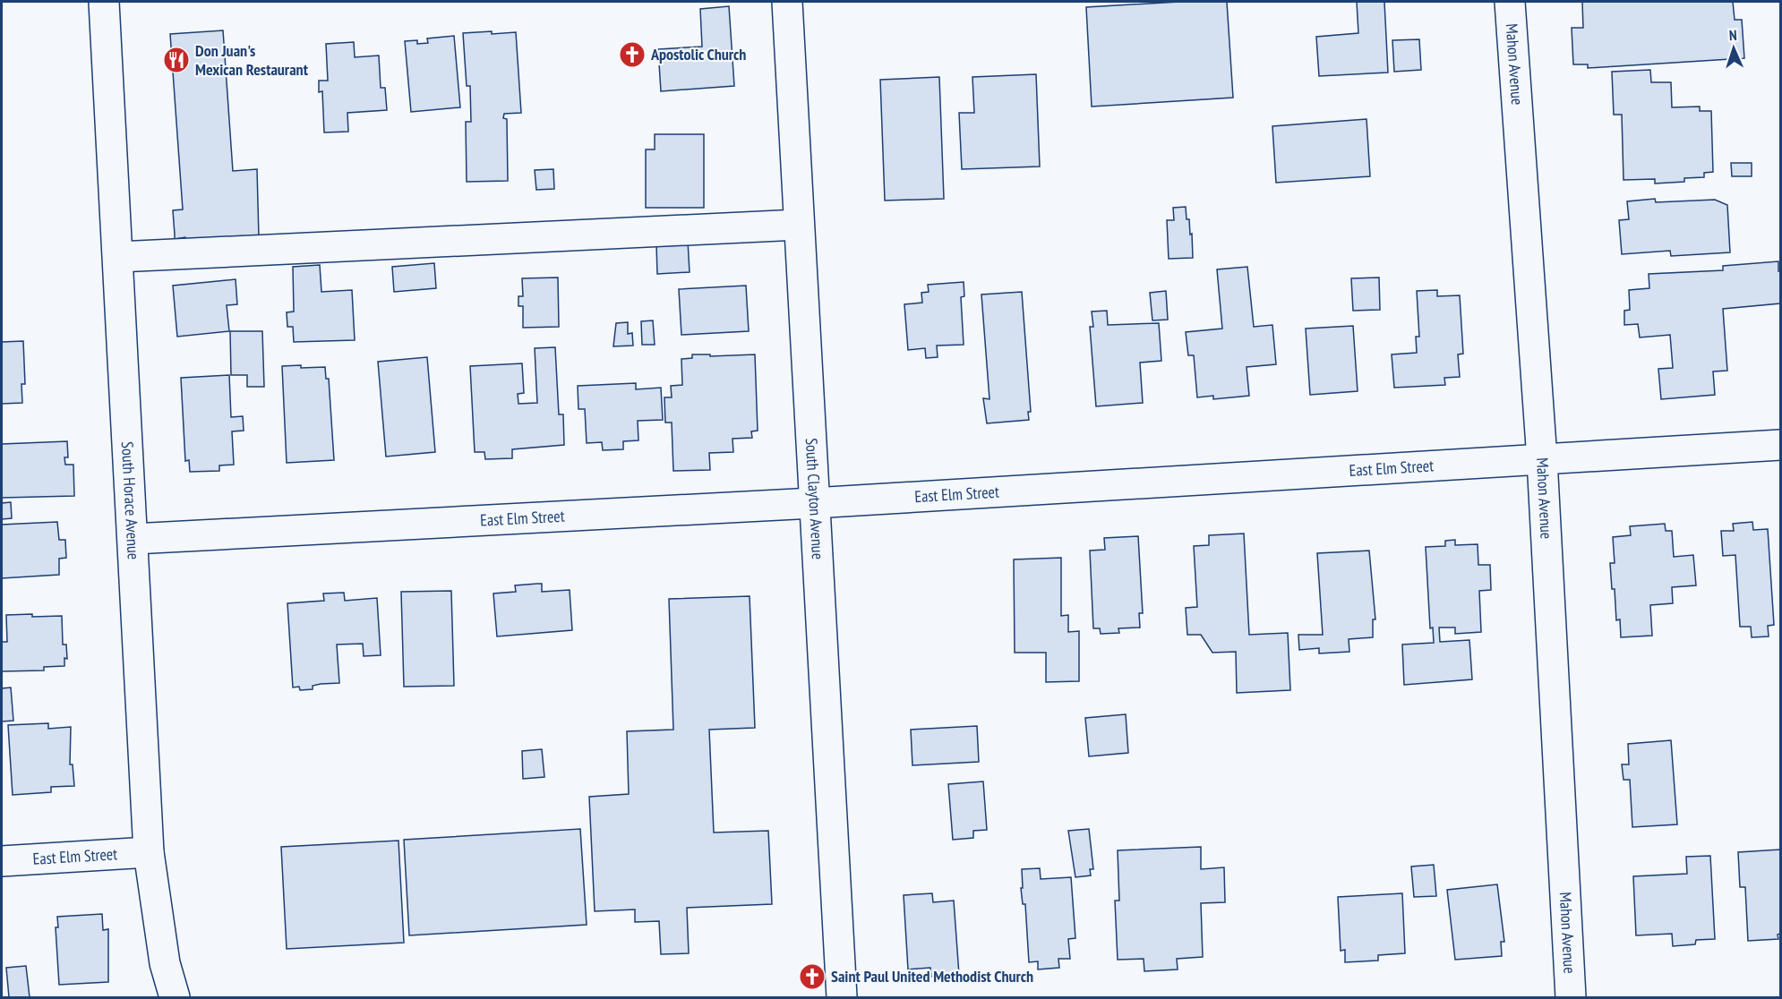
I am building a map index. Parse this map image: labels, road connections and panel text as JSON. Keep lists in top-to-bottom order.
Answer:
{
  "streets": {
    "street": [
      "Mahon Avenue",
      "East Elm Street",
      "South Clayton Avenue",
      "South Horace Avenue"
    ]
  },
  "crossings": [
    ["Mahon Avenue", "East Elm Street"],
    ["East Elm Street", "South Clayton Avenue"],
    ["East Elm Street", "South Horace Avenue"]
  ],
  "places": {
    "church": ["Apostolic Church", "Saint Paul United Methodist Church"],
    "restaurant": ["Don Juan's Mexican Restaurant"]
  },
  "north": "top"
}
